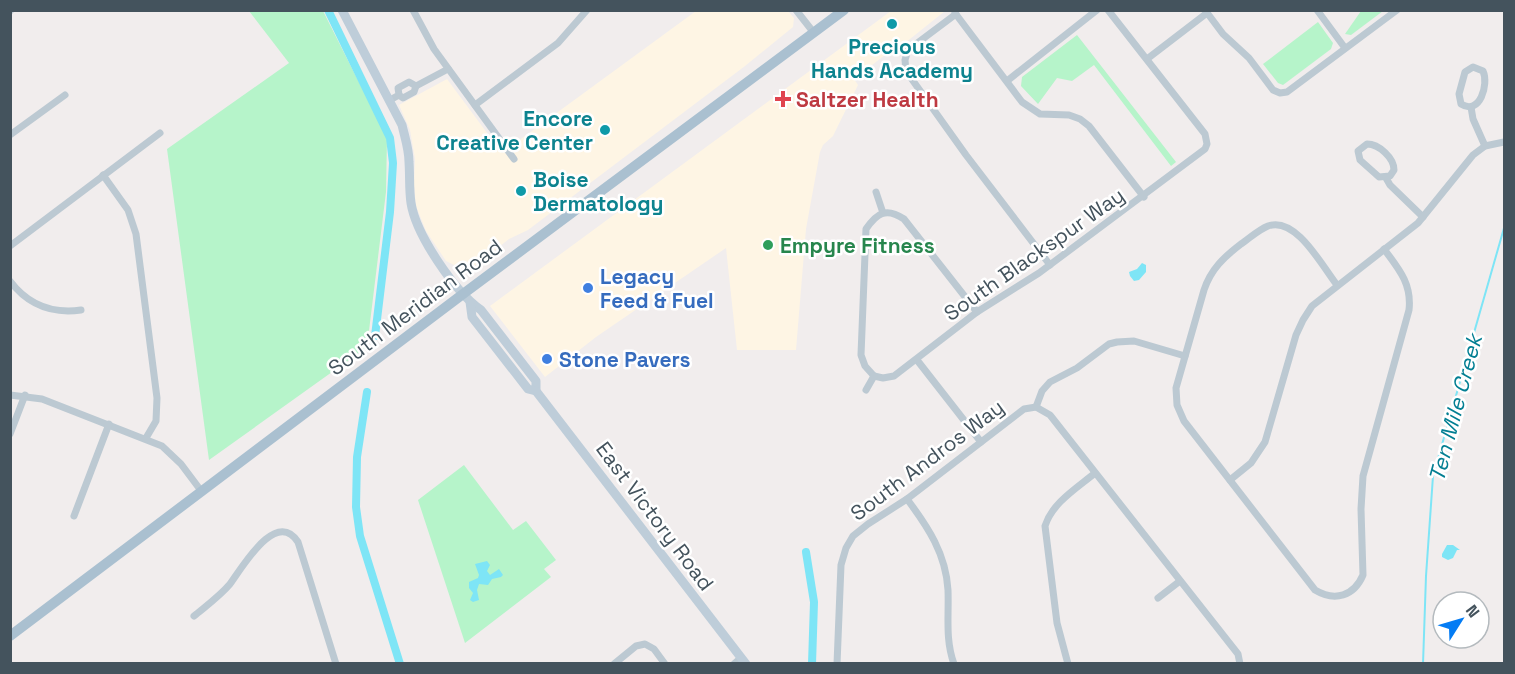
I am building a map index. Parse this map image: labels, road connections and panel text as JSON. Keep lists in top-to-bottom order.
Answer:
{
  "streets": {
    "main road": ["South Meridian Road", "East Victory Road"],
    "street": ["South Blackspur Way", "South Andros Way"]
  },
  "crossings": [
    ["South Meridian Road", "East Victory Road"]
  ],
  "water": ["Ten Mile Creek"],
  "places": {
    "other": [
      "Precious Hands Academy",
      "Encore Creative Center",
      "Boise Dermatology",
      "Empyre Fitness",
      "Legacy Feed & Fuel",
      "Stone Pavers"
    ],
    "health": ["Saltzer Health"]
  },
  "north": "top right"
}
